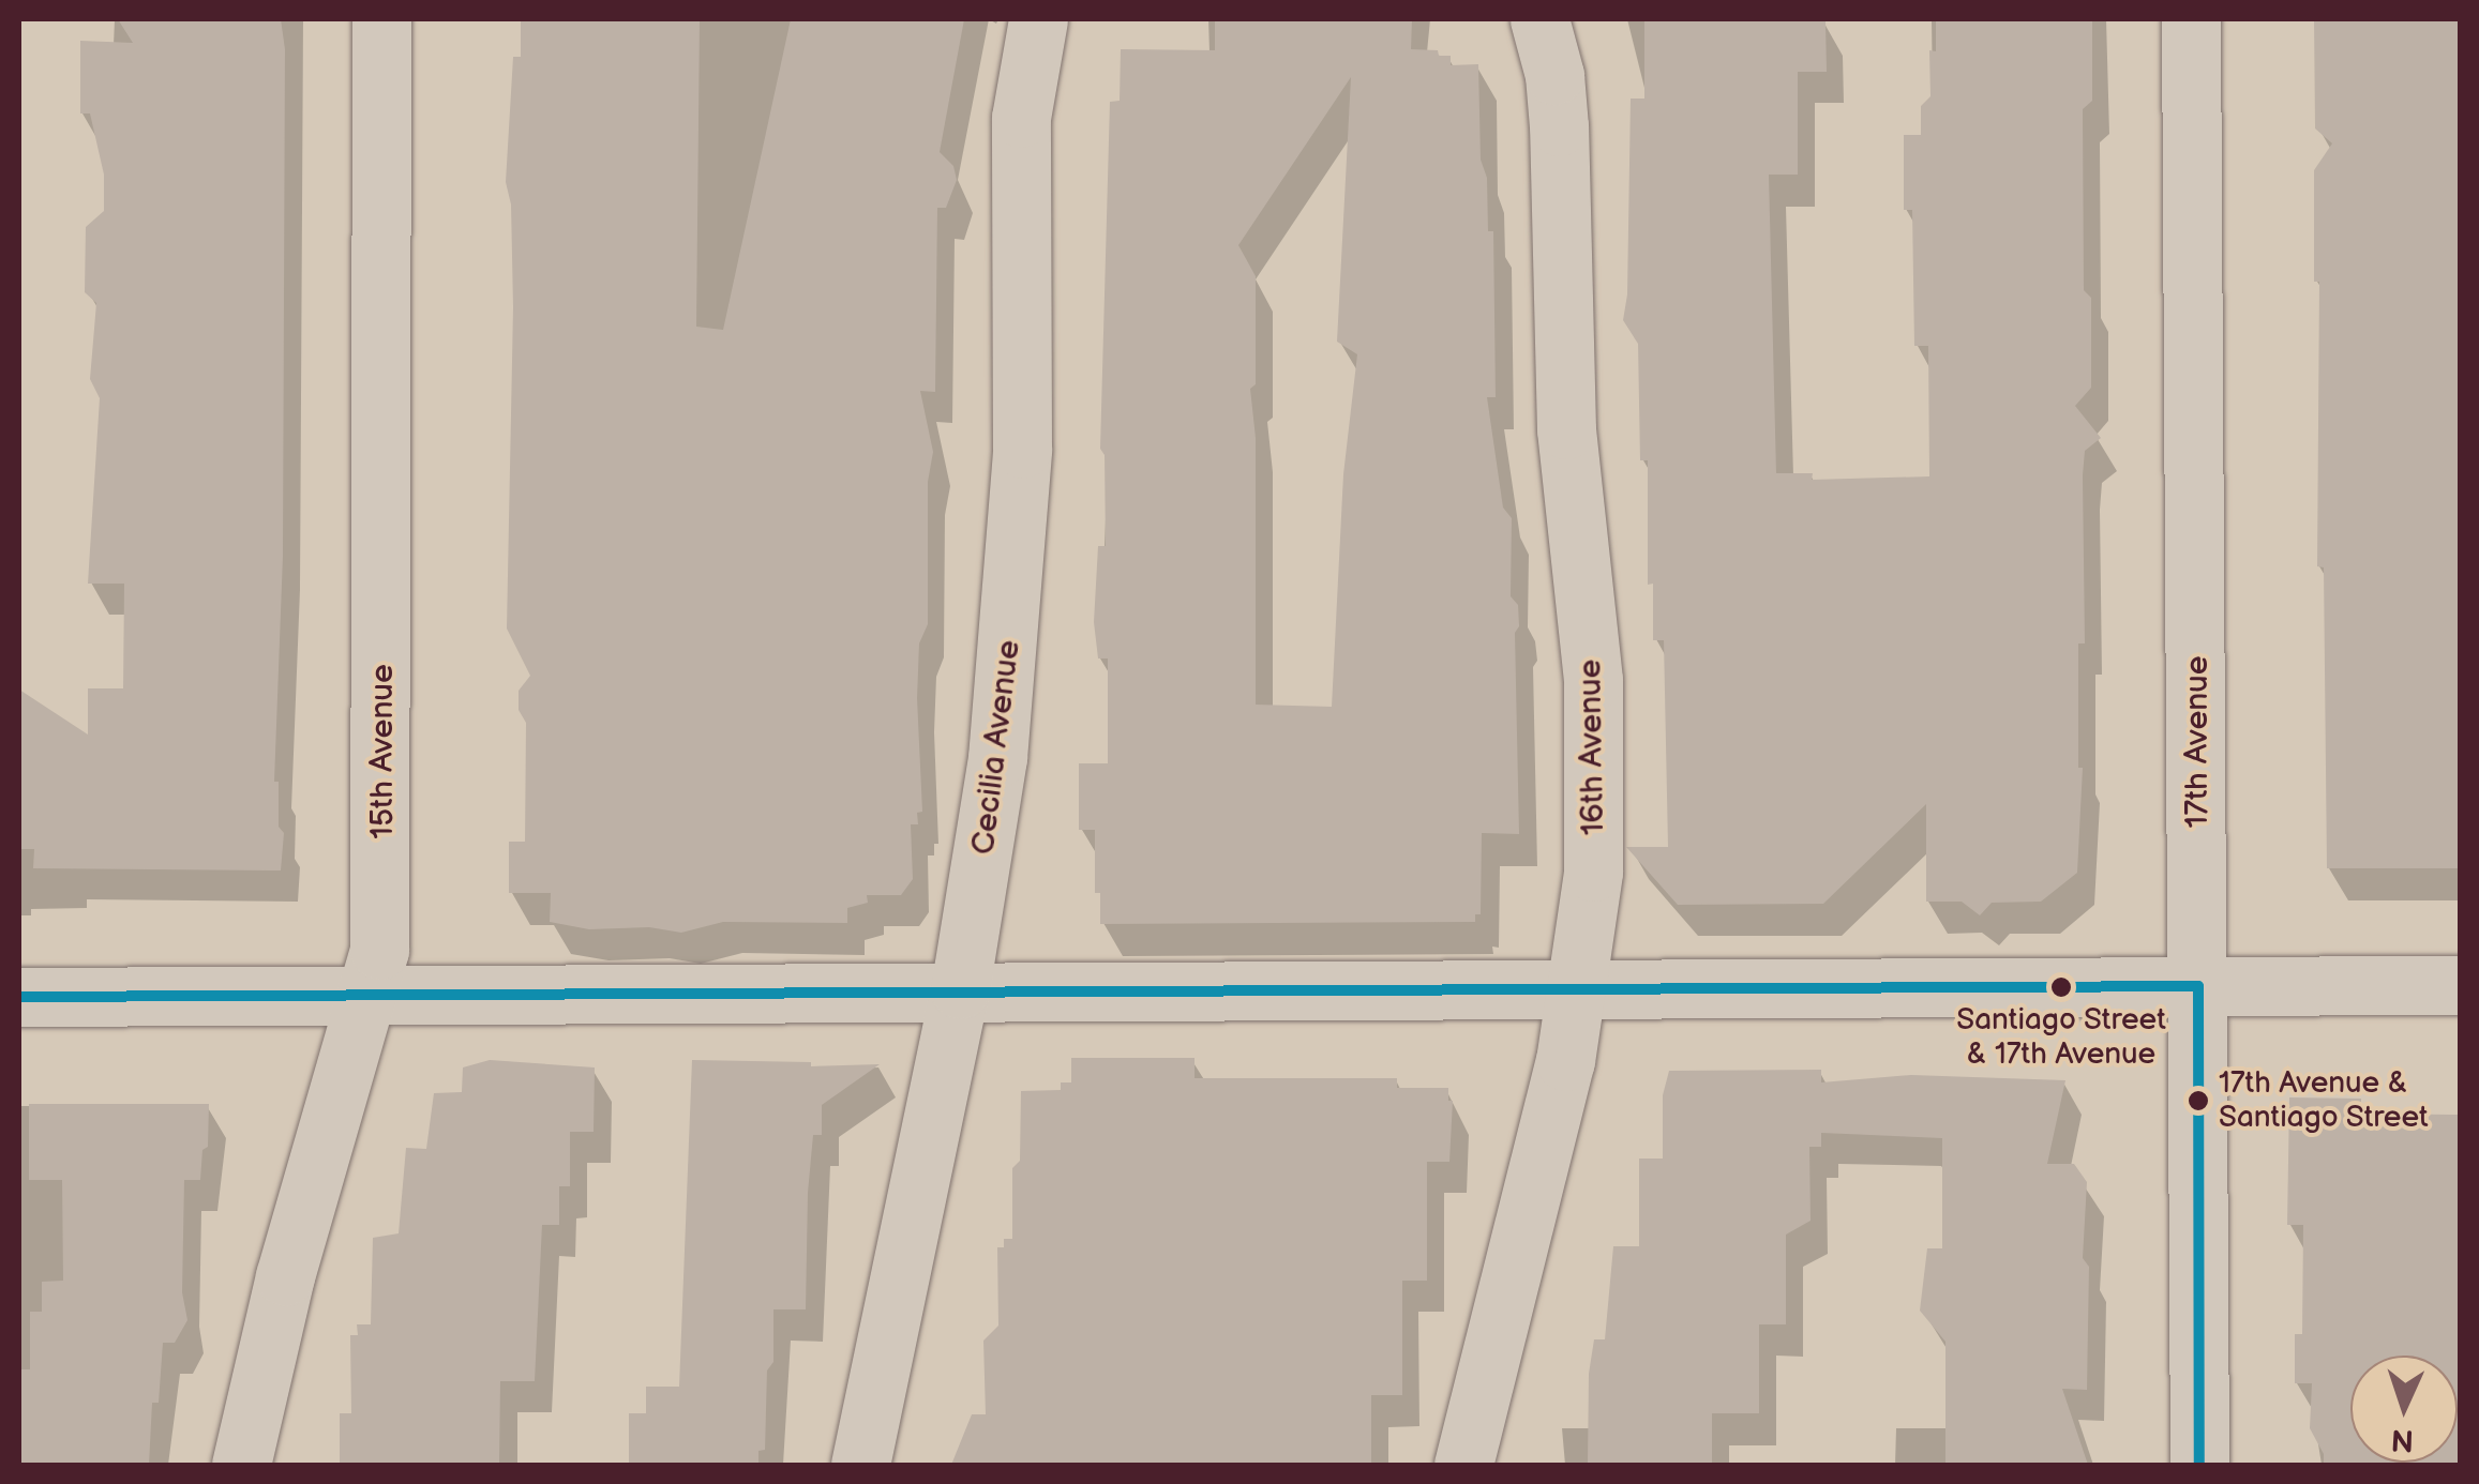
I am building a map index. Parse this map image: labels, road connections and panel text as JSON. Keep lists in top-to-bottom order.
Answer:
{
  "streets": {
    "street": [
      "17th Avenue",
      "Cecilia Avenue",
      "16th Avenue",
      "15th Avenue"
    ]
  },
  "places": ["Santiago Street & 17th Avenue", "17th Avenue & Santiago Street"],
  "north": "bottom"
}
